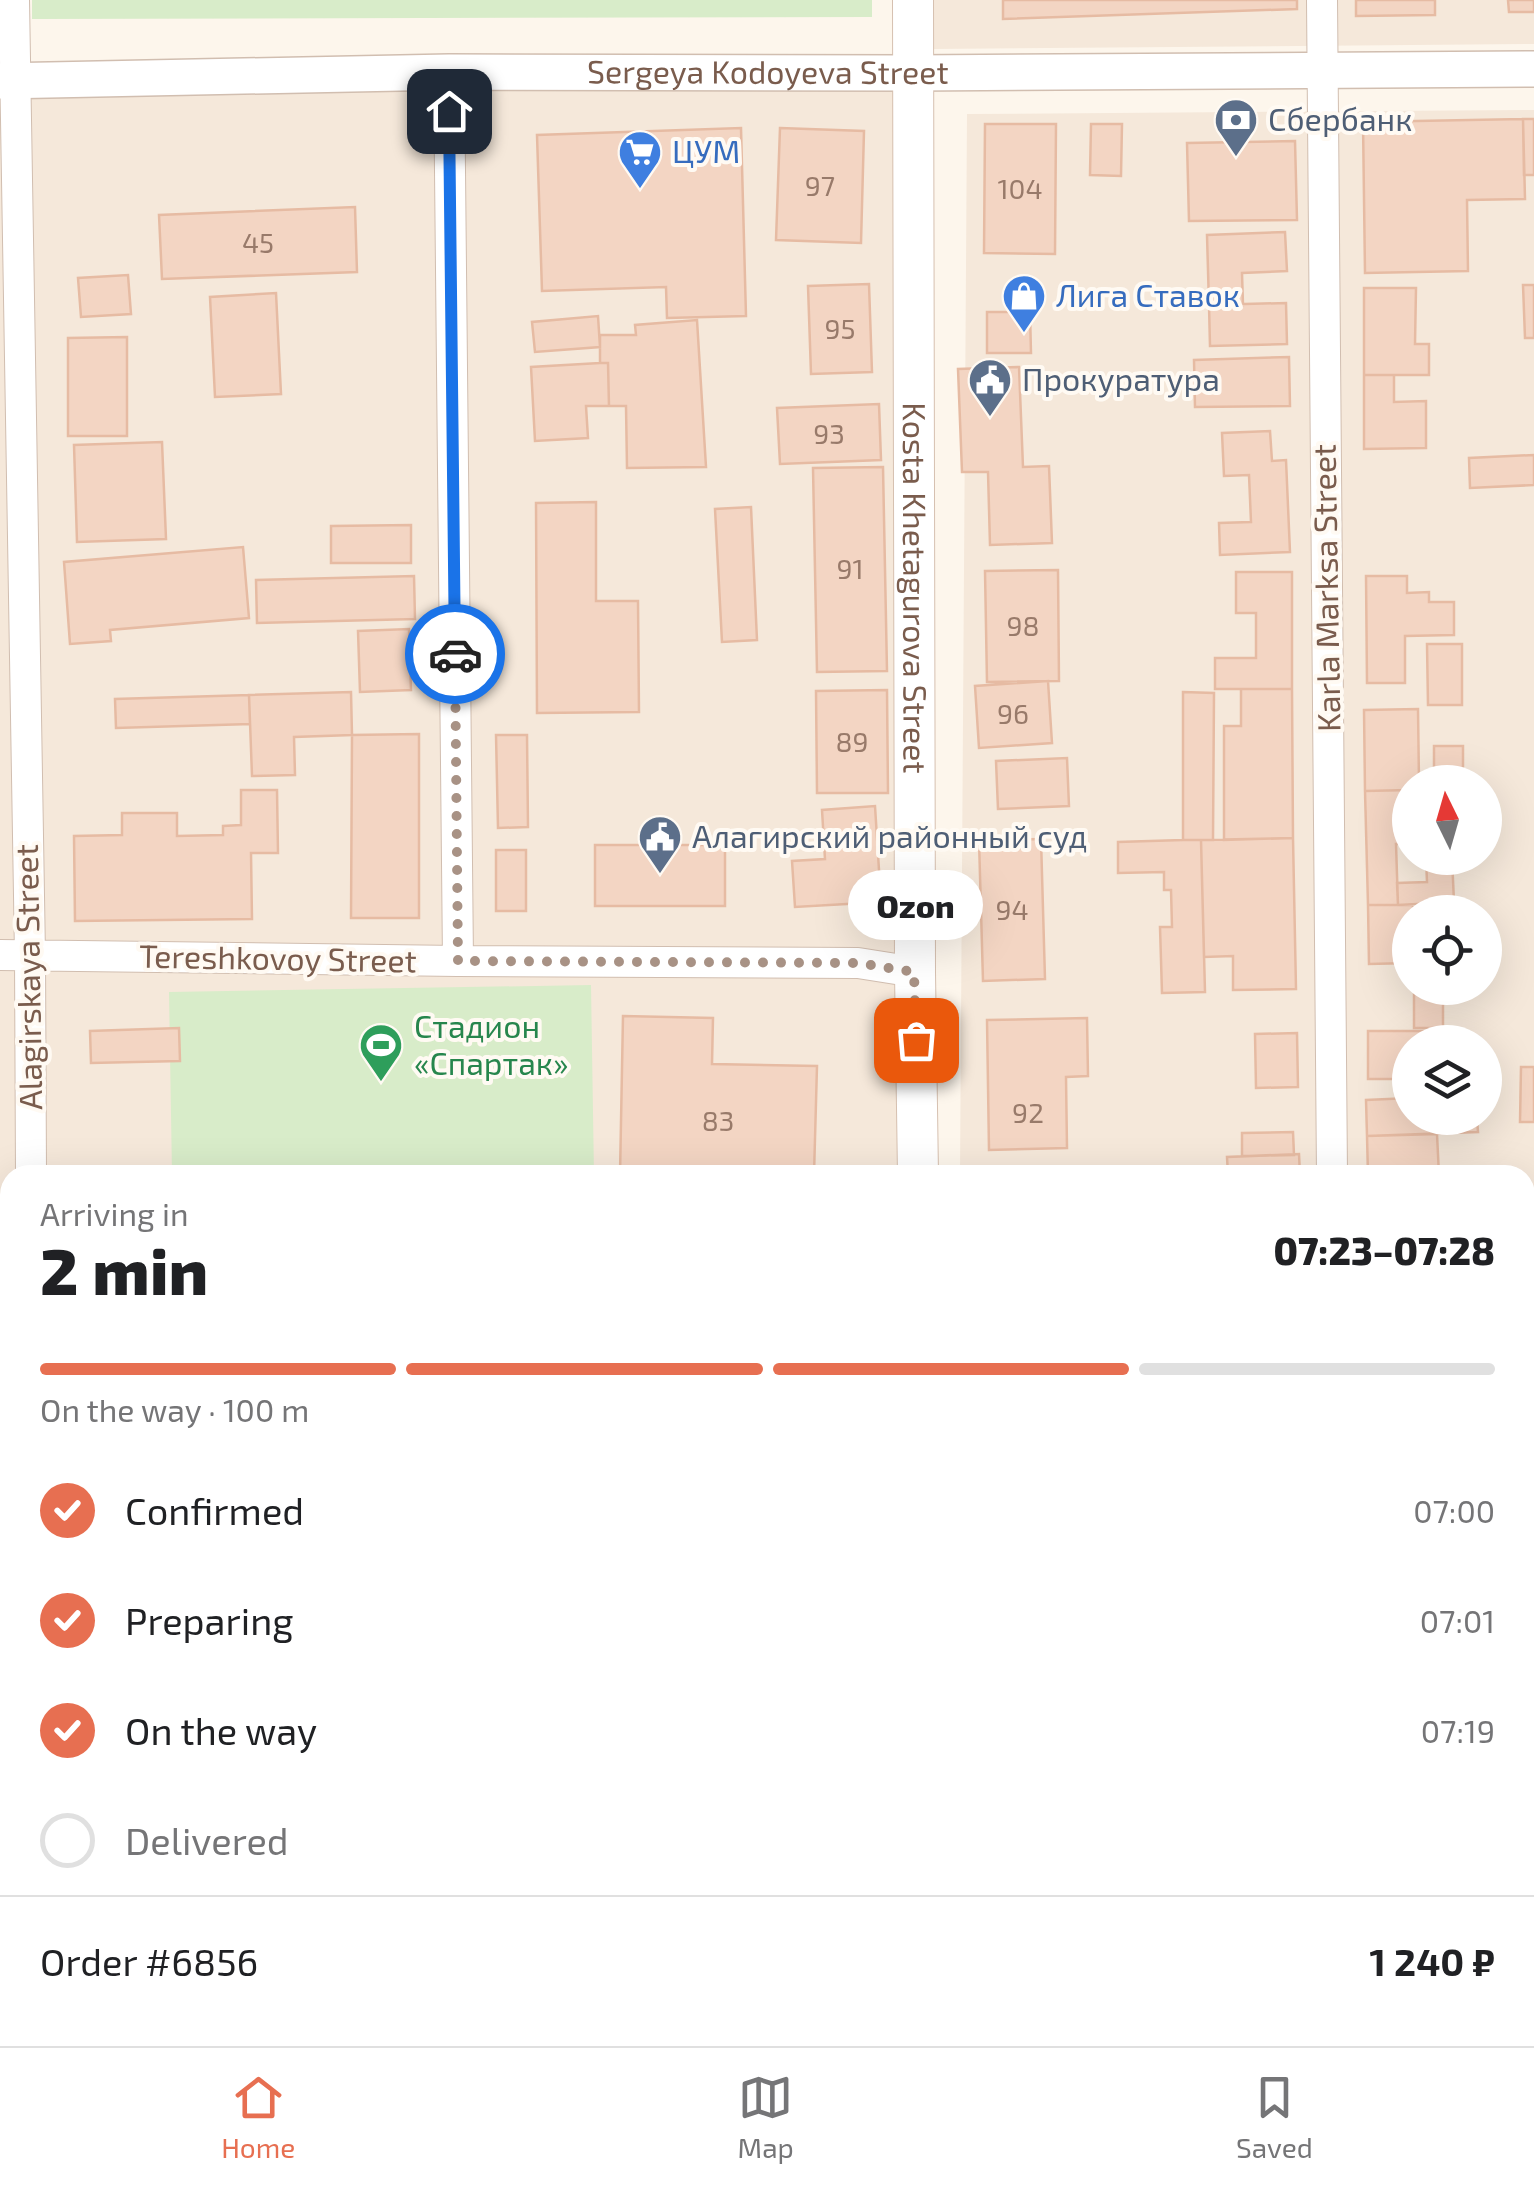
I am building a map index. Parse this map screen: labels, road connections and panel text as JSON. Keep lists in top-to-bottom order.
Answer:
{
  "streets": {
    "main road": ["Kosta Khetagurova Street"],
    "street": [
      "Sergeya Kodoyeva Street",
      "Karla Marksa Street",
      "Tereshkovoy Street",
      "Alagirskaya Street"
    ]
  },
  "crossings": [
    ["Sergeya Kodoyeva Street", "Kosta Khetagurova Street"],
    ["Sergeya Kodoyeva Street", "Karla Marksa Street"],
    ["Sergeya Kodoyeva Street", "Alagirskaya Street"],
    ["Kosta Khetagurova Street", "Tereshkovoy Street"],
    ["Tereshkovoy Street", "Alagirskaya Street"]
  ],
  "places": {
    "bank": ["Сбербанк"],
    "supermarket": ["ЦУМ"],
    "shop": ["Лига Ставок"],
    "public building": ["Прокуратура", "Алагирский районный суд"],
    "other": ["Ozon"],
    "sports": ["Стадион «Спартак»"]
  },
  "house_numbers": [
    "97",
    "104",
    "45",
    "95",
    "93",
    "91",
    "98",
    "96",
    "89",
    "94",
    "92",
    "83"
  ],
  "north": "top",
  "page": {
    "bubble": "Ozon",
    "heading": ["2 min", "Arriving in", "07:23–07:28"],
    "panel": ["Order #6856", "1 240 ₽"],
    "bar": "On the way · 100 m",
    "list": [
      ["Confirmed", "07:00"],
      ["Preparing", "07:01"],
      ["On the way", "07:19"],
      "Delivered"
    ],
    "tabs": ["Home", "Map", "Saved"]
  }
}
